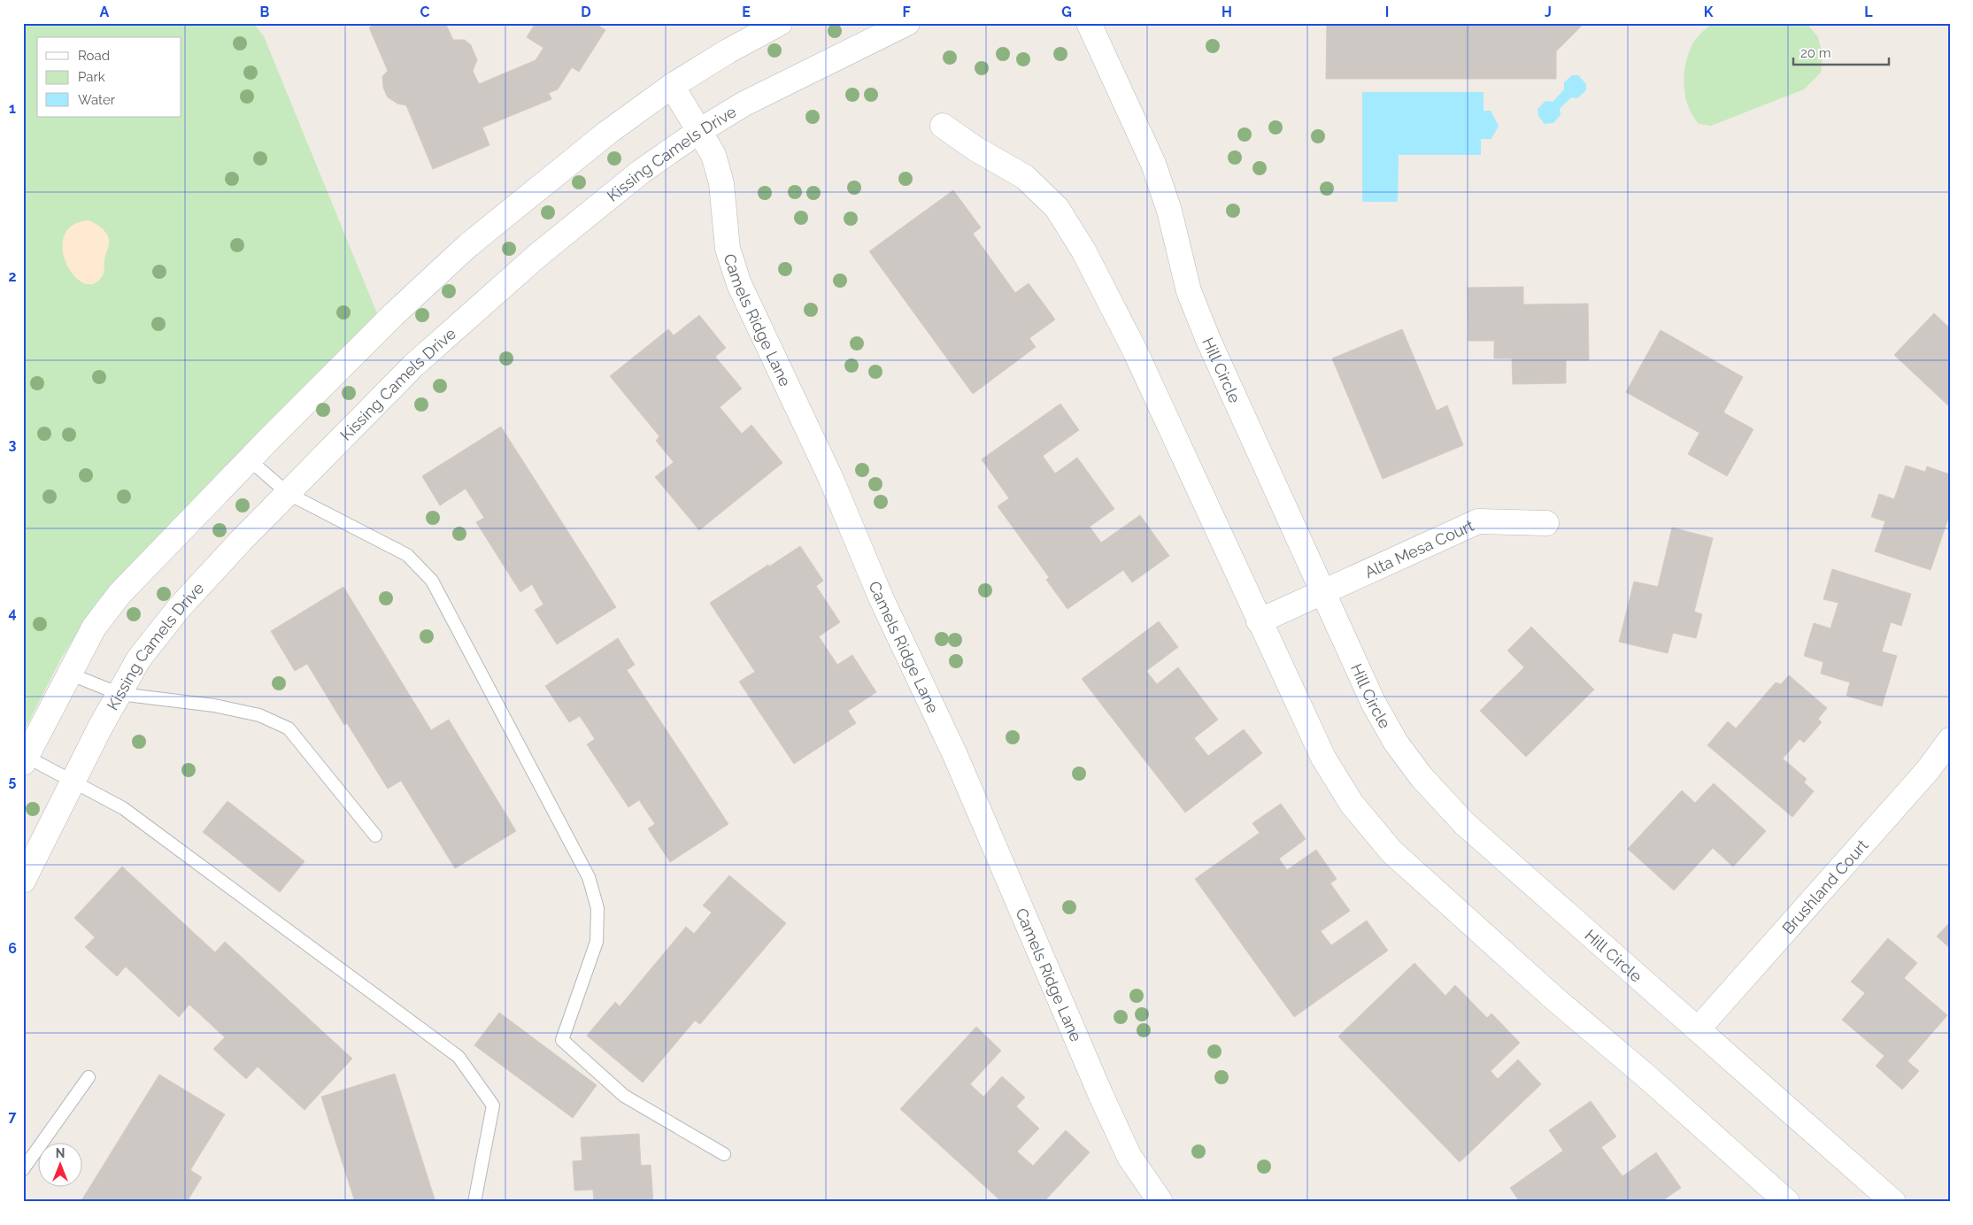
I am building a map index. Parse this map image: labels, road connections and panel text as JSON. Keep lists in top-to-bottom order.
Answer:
{
  "streets": {
    "street": [
      "Kissing Camels Drive",
      "Camels Ridge Lane",
      "Hill Circle",
      "Alta Mesa Court",
      "Brushland Court"
    ]
  },
  "crossings": [
    ["Kissing Camels Drive", "Camels Ridge Lane"],
    ["Hill Circle", "Alta Mesa Court"],
    ["Hill Circle", "Brushland Court"]
  ],
  "legend": ["Road", "Park", "Water"],
  "scale_bar": "20 m",
  "north": "top",
  "grid": {
    "columns": [
      "A",
      "B",
      "C",
      "D",
      "E",
      "F",
      "G",
      "H",
      "I",
      "J",
      "K",
      "L"
    ],
    "rows": [
      "1",
      "2",
      "3",
      "4",
      "5",
      "6",
      "7"
    ]
  }
}
